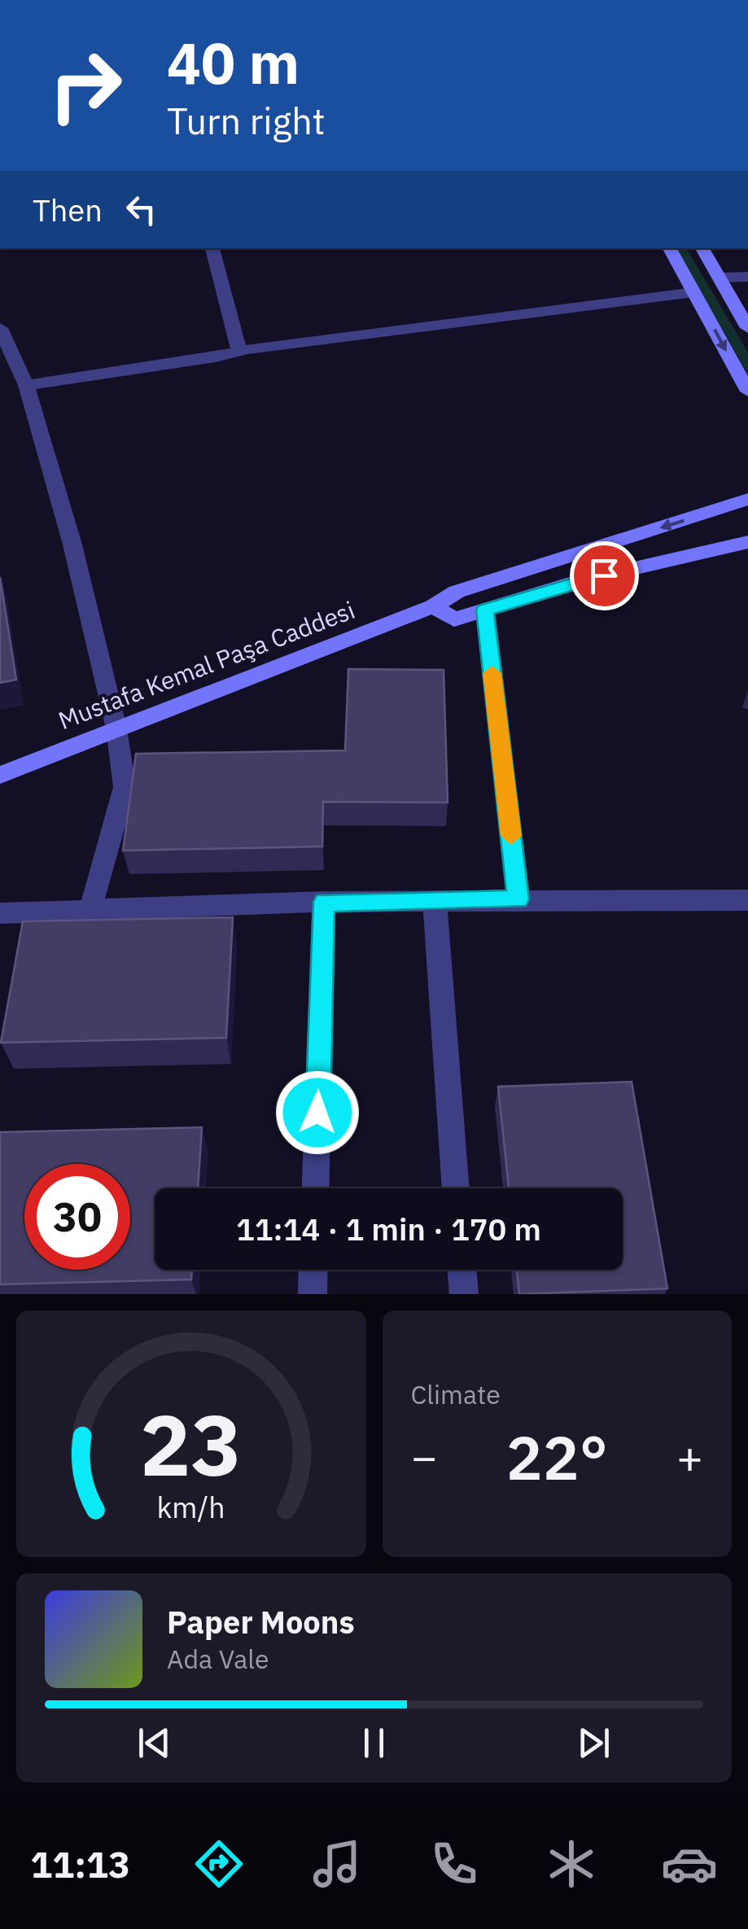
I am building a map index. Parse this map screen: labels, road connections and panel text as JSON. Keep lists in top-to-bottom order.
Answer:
{
  "streets": {
    "main road": ["Mustafa Kemal Paşa Caddesi"]
  },
  "page": {
    "turn": ["40 m", "Turn right"],
    "then": "Then",
    "limit": "30",
    "trip": "11:14 · 1 min · 170 m",
    "tile": "Climate",
    "heat": ["−", "22°", "+"],
    "song": ["Paper Moons", "Ada Vale"],
    "tabs": "11:13",
    "gauge": ["23", "km/h"]
  }
}
